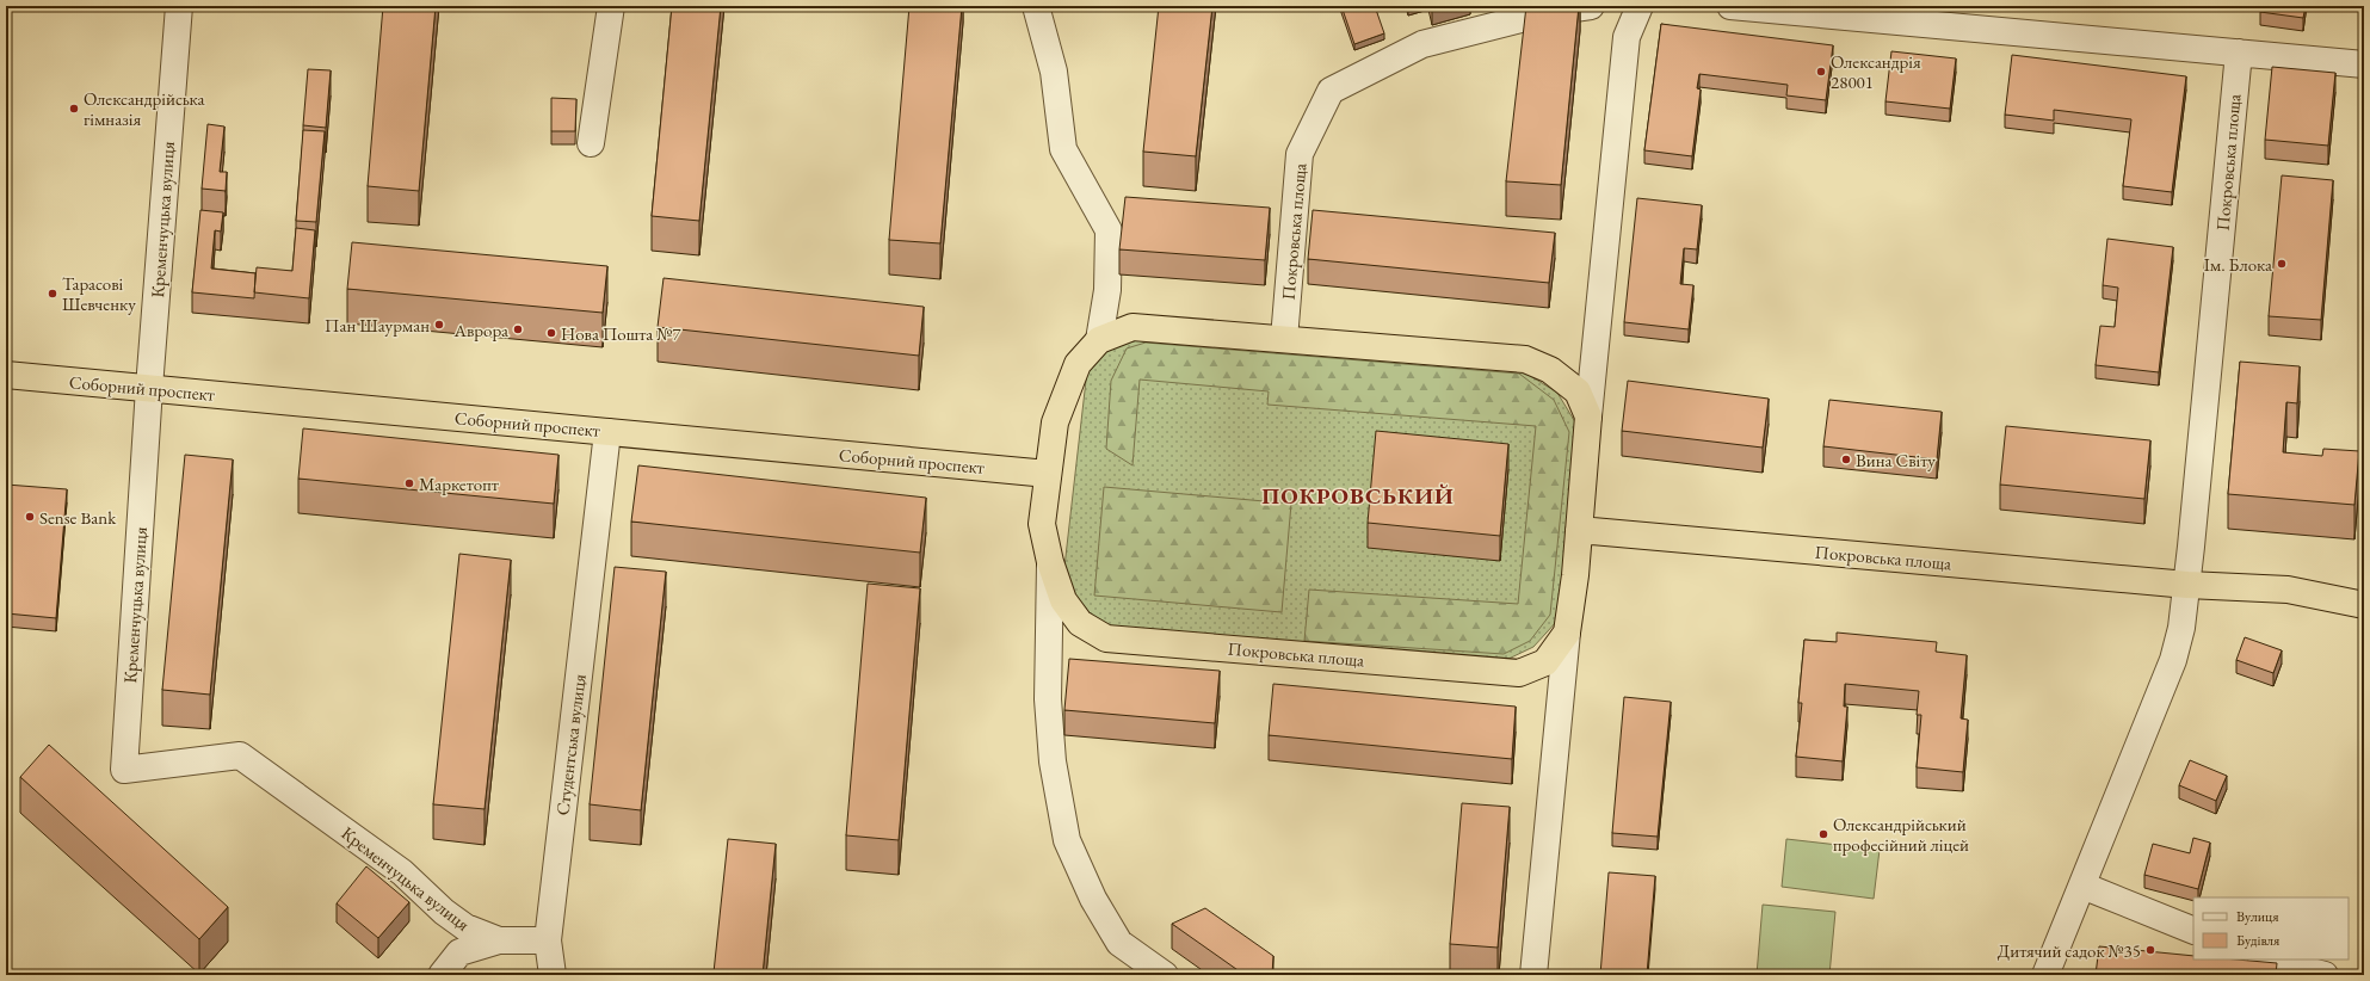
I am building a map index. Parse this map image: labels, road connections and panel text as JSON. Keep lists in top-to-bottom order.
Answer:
{
  "streets": {
    "highway": ["Покровська площа", "Соборний проспект"],
    "street": ["Кременчуцька вулиця", "Студентська вулиця"]
  },
  "crossings": [
    ["Покровська площа", "Соборний проспект"],
    ["Кременчуцька вулиця", "Соборний проспект"],
    ["Соборний проспект", "Студентська вулиця"]
  ],
  "districts": ["ПОКРОВСЬКИЙ"],
  "places": [
    "Олександрія 28001",
    "Олександрійська гімназія",
    "Ім. Блока",
    "Тарасові Шевченку",
    "Пан Шаурман",
    "Аврора",
    "Нова Пошта №7",
    "Вина Світу",
    "Маркетопт",
    "Sense Bank",
    "Олександрійський професійний ліцей",
    "Дитячий садок №35"
  ],
  "legend": ["Вулиця", "Будівля"]
}
